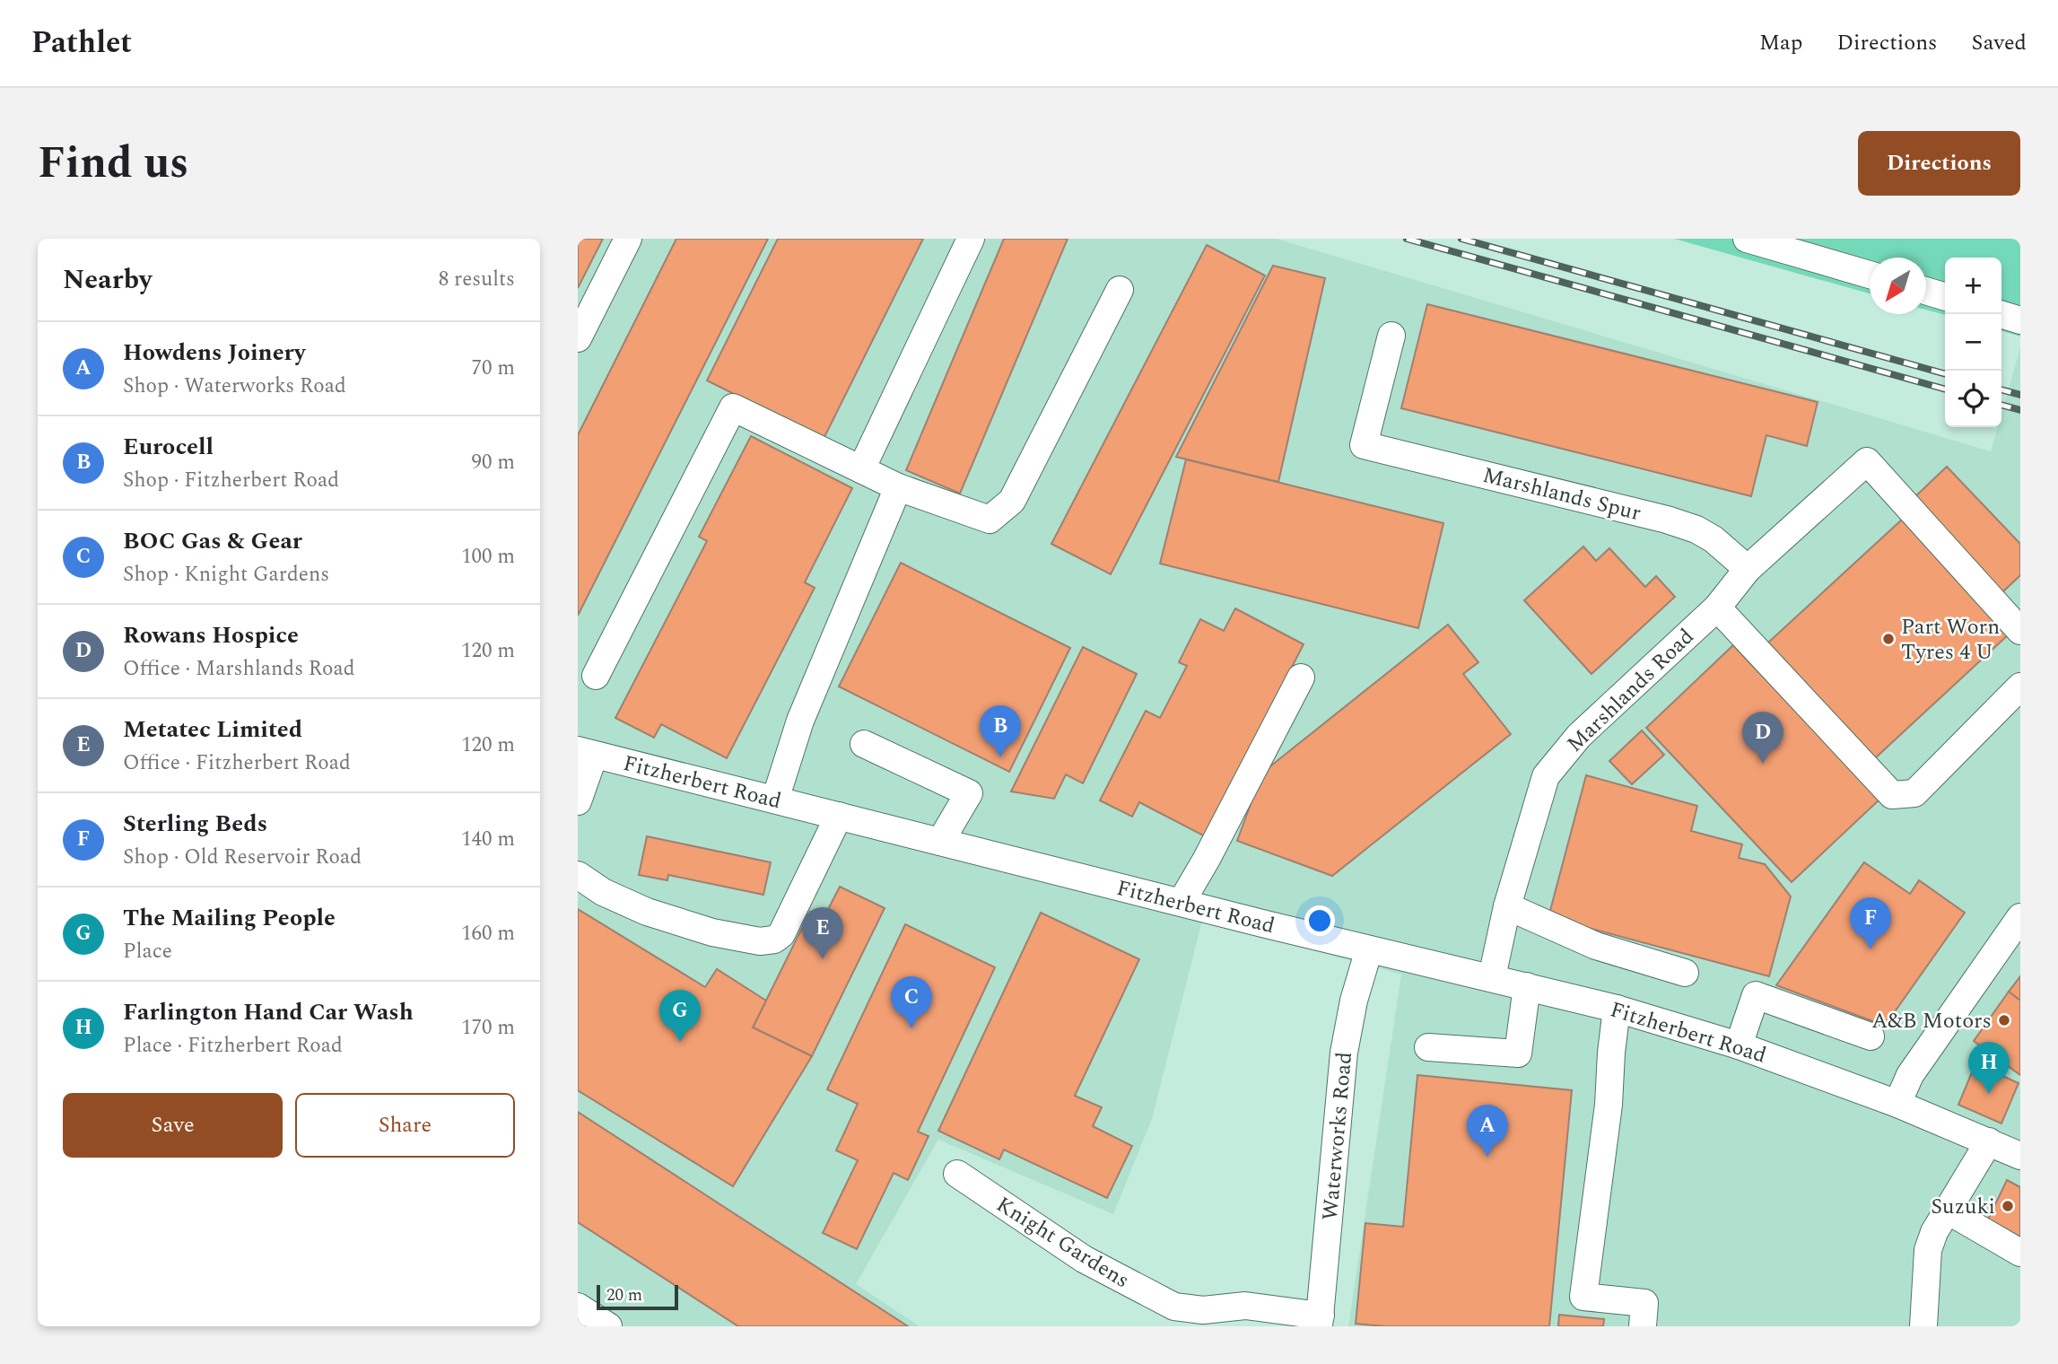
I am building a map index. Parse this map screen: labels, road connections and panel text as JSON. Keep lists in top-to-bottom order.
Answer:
{
  "streets": {
    "street": [
      "Marshlands Spur",
      "Marshlands Road",
      "Fitzherbert Road",
      "Waterworks Road",
      "Knight Gardens"
    ]
  },
  "crossings": [
    ["Marshlands Spur", "Marshlands Road"],
    ["Marshlands Road", "Fitzherbert Road"],
    ["Fitzherbert Road", "Waterworks Road"],
    ["Waterworks Road", "Knight Gardens"]
  ],
  "places": ["Part Worn Tyres 4 U", "A&B Motors", "Suzuki"],
  "scale_bar": "20 m",
  "north": "bottom left",
  "page": {
    "header": "Pathlet",
    "nav": ["Map", "Directions", "Saved"],
    "title": "Find us",
    "buttons": [
      "Directions",
      ["Save", "Share"]
    ],
    "heading": ["Nearby", "8 results"],
    "map_buttons": ["+", "−"],
    "list": [
      {
        "mark": "A",
        "name": "Howdens Joinery",
        "note": "Shop · Waterworks Road",
        "value": "70 m"
      },
      {
        "mark": "B",
        "name": "Eurocell",
        "note": "Shop · Fitzherbert Road",
        "value": "90 m"
      },
      {
        "mark": "C",
        "name": "BOC Gas & Gear",
        "note": "Shop · Knight Gardens",
        "value": "100 m"
      },
      {
        "mark": "D",
        "name": "Rowans Hospice",
        "note": "Office · Marshlands Road",
        "value": "120 m"
      },
      {
        "mark": "E",
        "name": "Metatec Limited",
        "note": "Office · Fitzherbert Road",
        "value": "120 m"
      },
      {
        "mark": "F",
        "name": "Sterling Beds",
        "note": "Shop · Old Reservoir Road",
        "value": "140 m"
      },
      {
        "mark": "G",
        "name": "The Mailing People",
        "note": "Place",
        "value": "160 m"
      },
      {
        "mark": "H",
        "name": "Farlington Hand Car Wash",
        "note": "Place · Fitzherbert Road",
        "value": "170 m"
      }
    ],
    "pins": [
      "B",
      "D",
      "F",
      "E",
      "C",
      "G",
      "H",
      "A"
    ],
    "scale": "20 m"
  }
}
